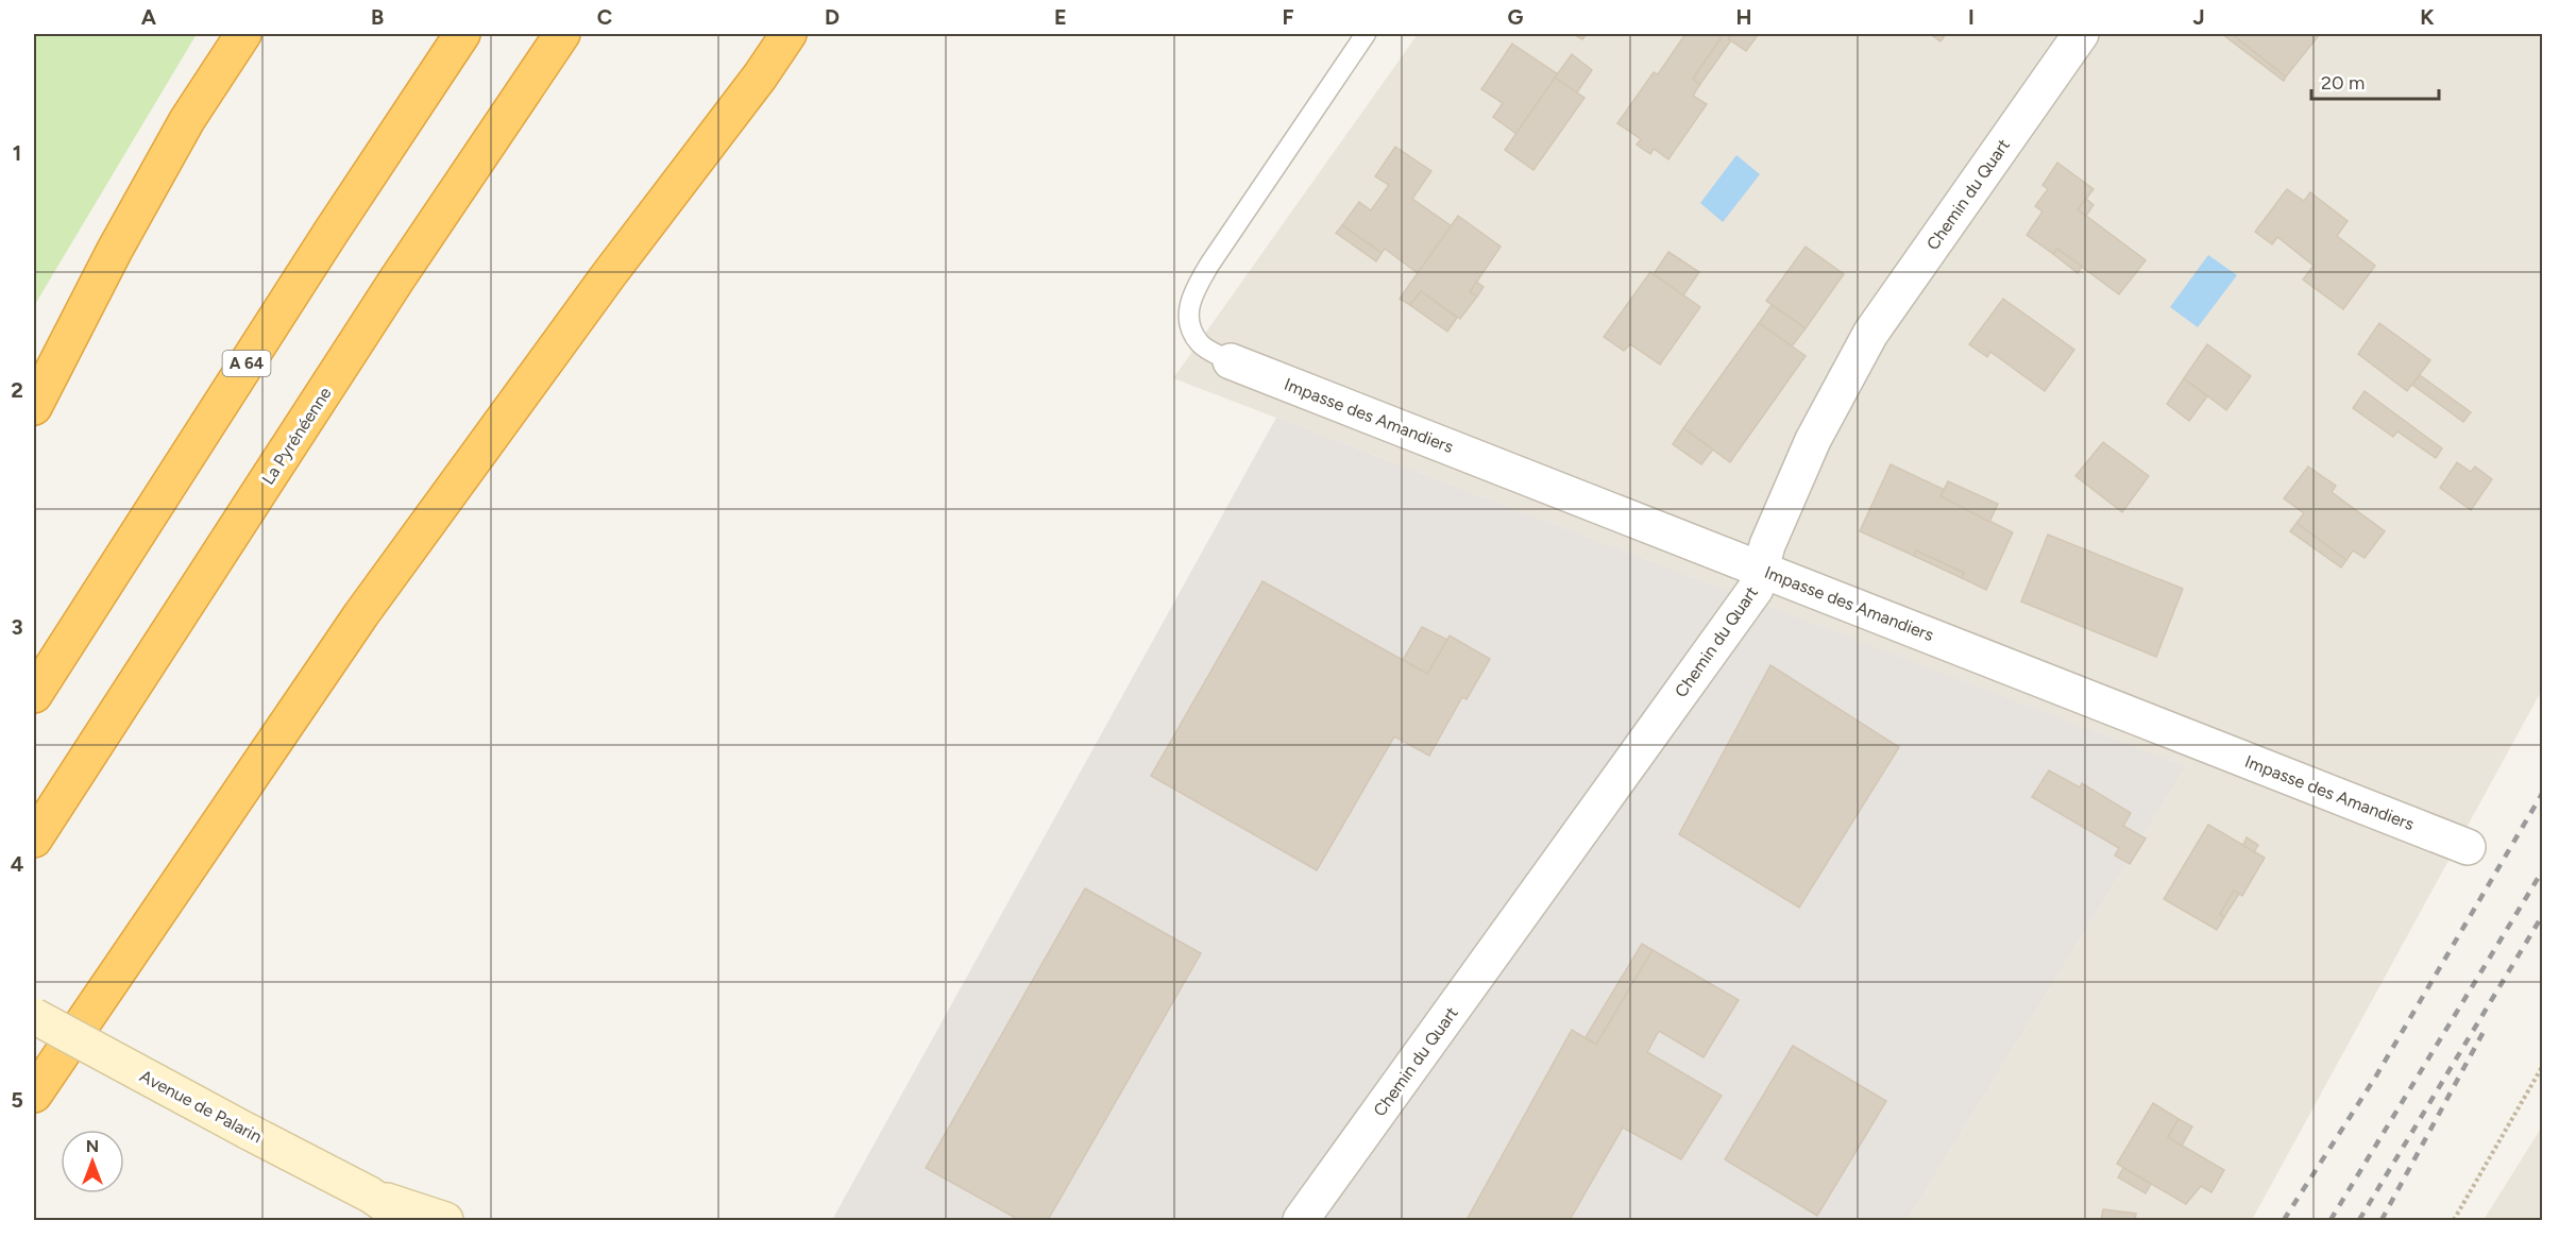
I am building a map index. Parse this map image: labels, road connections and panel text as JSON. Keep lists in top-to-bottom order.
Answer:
{
  "streets": {
    "highway": ["A 64", "La Pyrénéenne"],
    "main road": ["Avenue de Palarin"],
    "street": ["Chemin du Quart", "Impasse des Amandiers"]
  },
  "crossings": [
    ["Chemin du Quart", "Impasse des Amandiers"]
  ],
  "scale_bar": "20 m",
  "north": "top",
  "grid": {
    "columns": [
      "A",
      "B",
      "C",
      "D",
      "E",
      "F",
      "G",
      "H",
      "I",
      "J",
      "K"
    ],
    "rows": [
      "1",
      "2",
      "3",
      "4",
      "5"
    ]
  }
}
